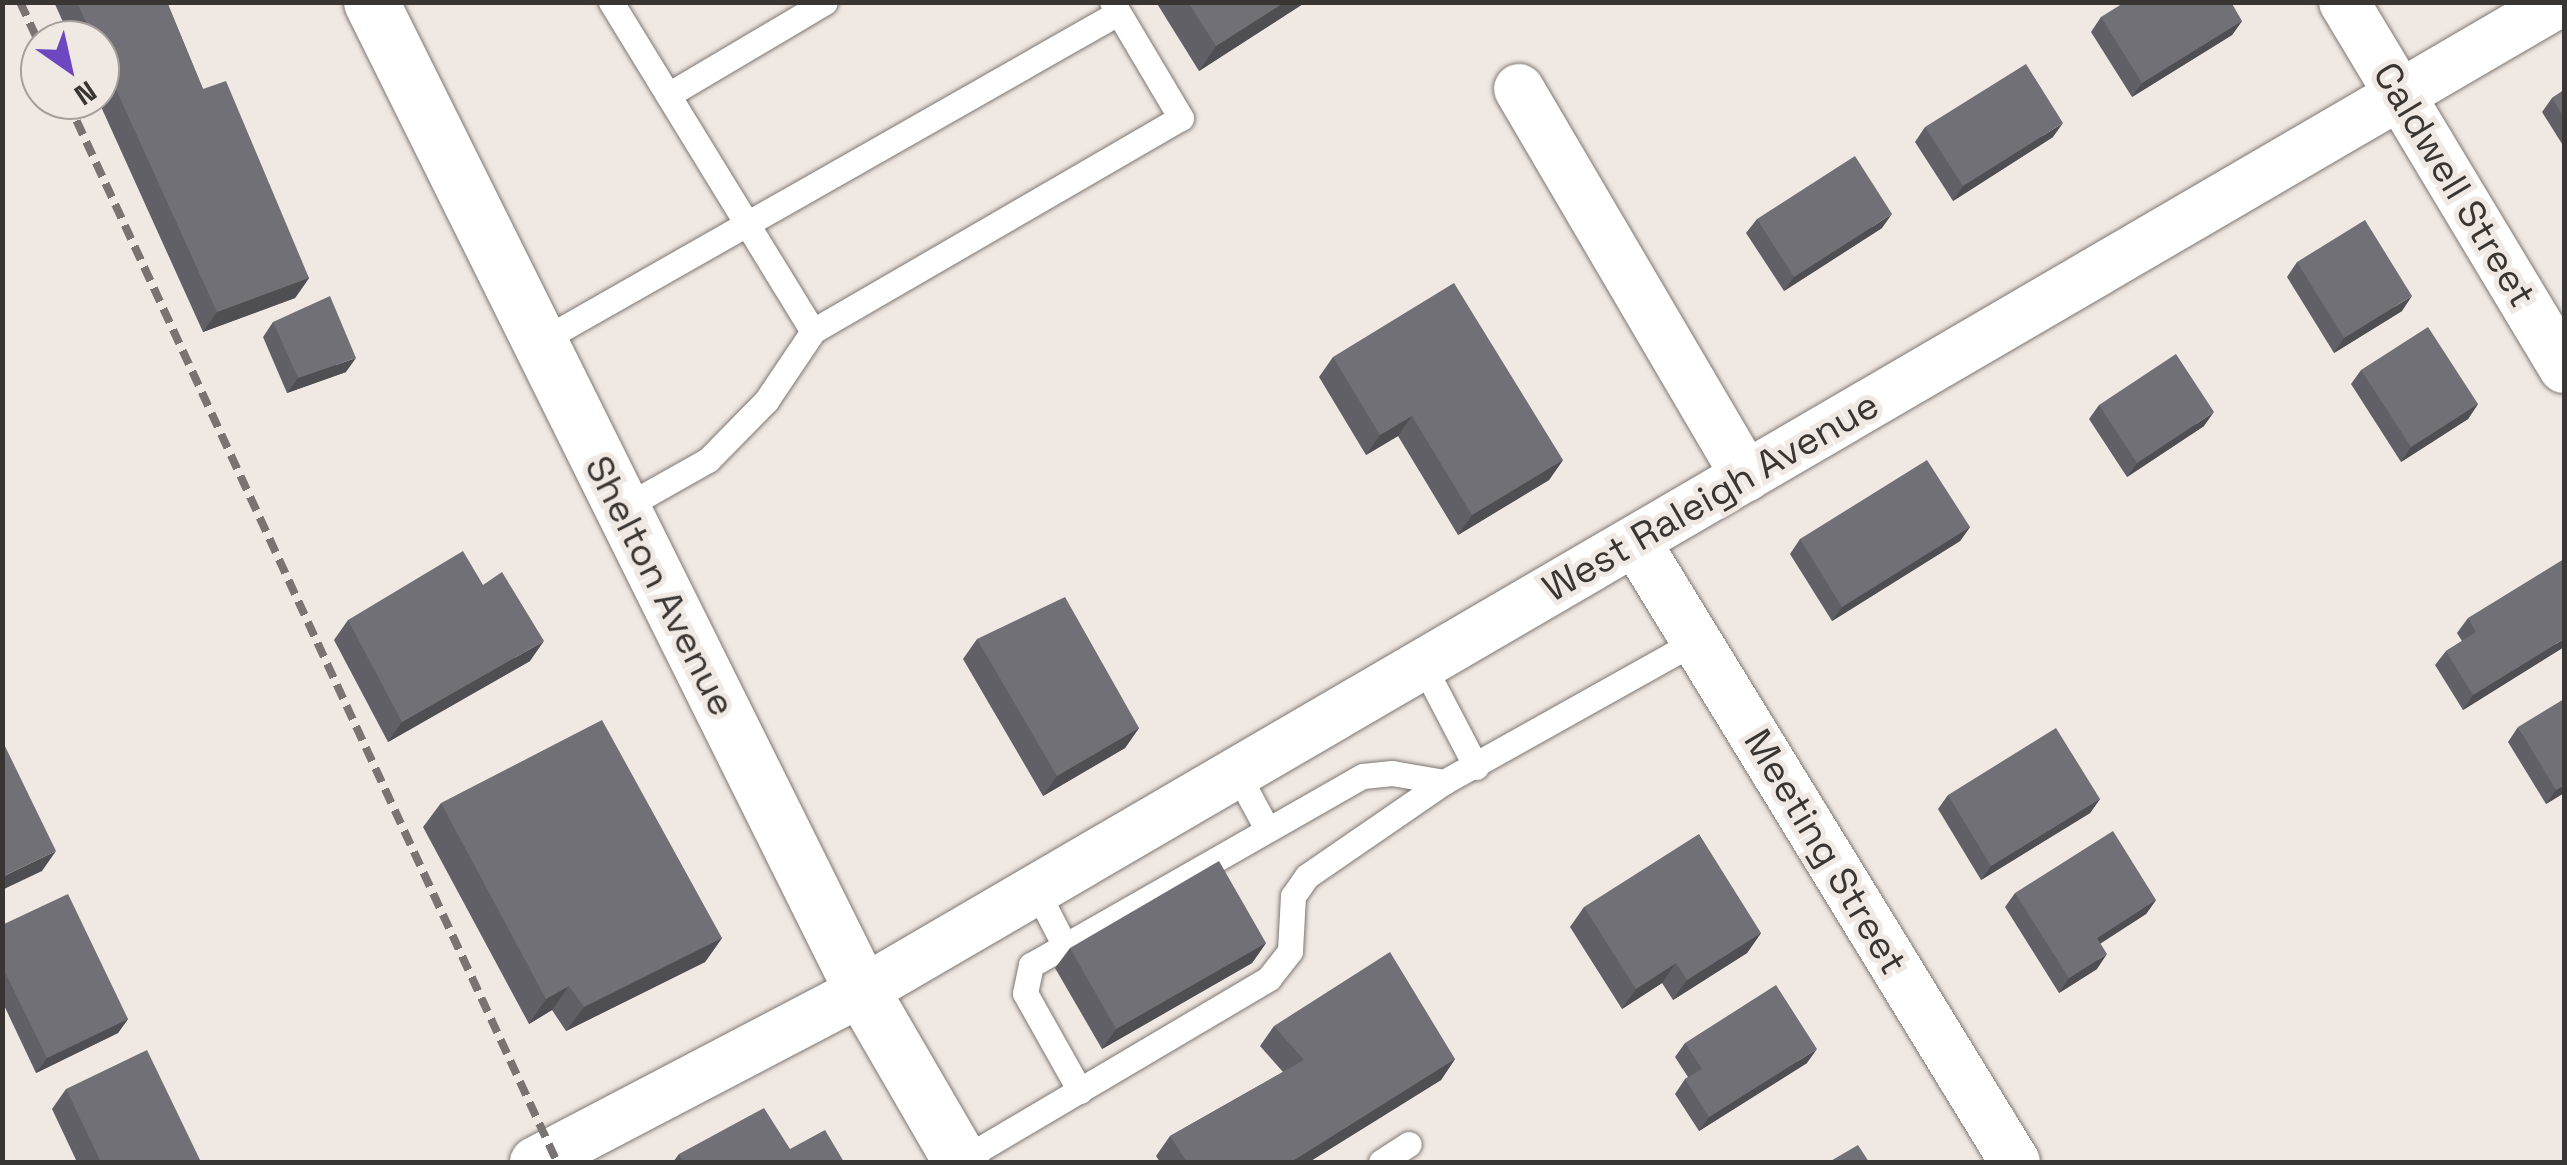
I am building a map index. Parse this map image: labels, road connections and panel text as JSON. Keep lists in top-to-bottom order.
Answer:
{
  "streets": {
    "main road": ["Shelton Avenue"],
    "street": ["Caldwell Street", "West Raleigh Avenue", "Meeting Street"]
  },
  "crossings": [
    ["Caldwell Street", "West Raleigh Avenue"],
    ["West Raleigh Avenue", "Shelton Avenue"],
    ["West Raleigh Avenue", "Meeting Street"]
  ],
  "north": "bottom right"
}
